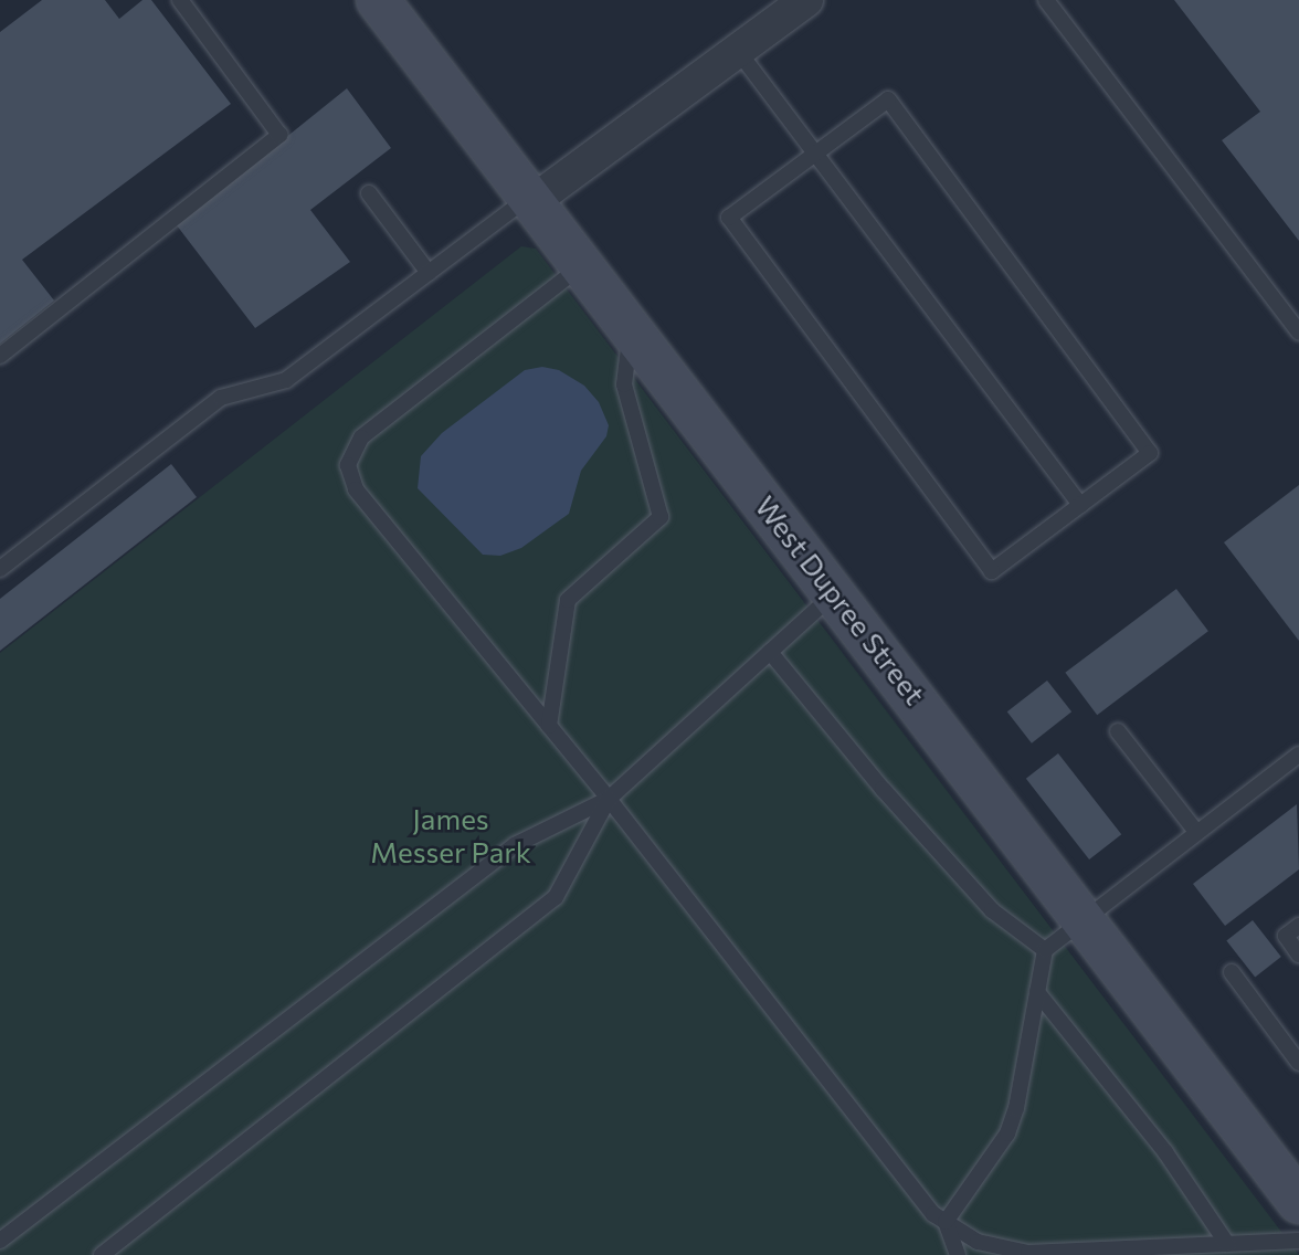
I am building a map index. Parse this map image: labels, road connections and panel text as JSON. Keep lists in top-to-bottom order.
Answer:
{
  "streets": {
    "street": ["West Dupree Street"]
  },
  "parks": ["James Messer Park"]
}
